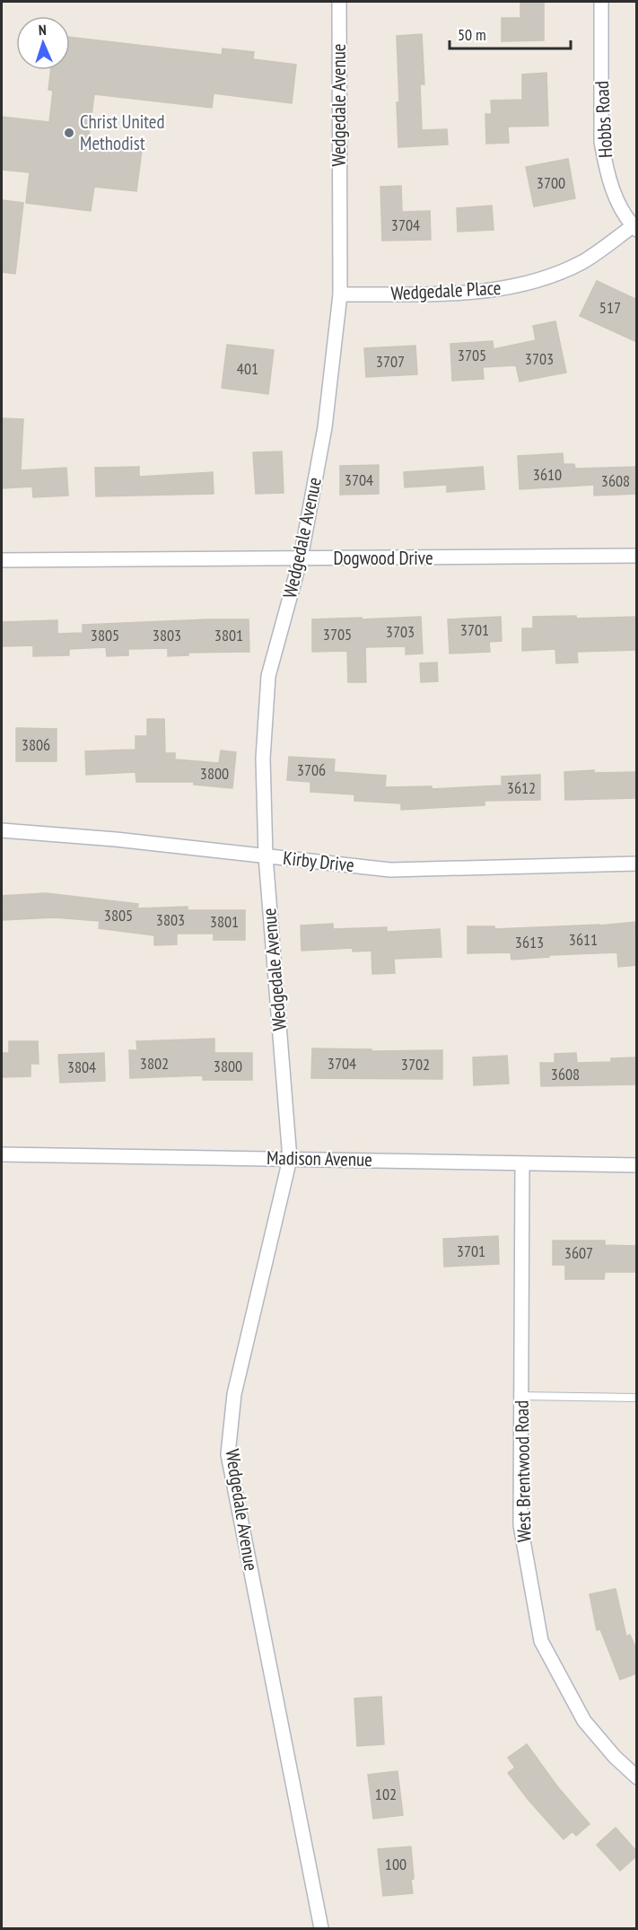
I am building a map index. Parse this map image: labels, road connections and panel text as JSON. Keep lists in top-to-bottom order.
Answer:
{
  "streets": {
    "street": [
      "Wedgedale Avenue",
      "Hobbs Road",
      "Wedgedale Place",
      "Dogwood Drive",
      "Kirby Drive",
      "Madison Avenue",
      "West Brentwood Road"
    ]
  },
  "crossings": [
    ["Wedgedale Avenue", "Wedgedale Place"],
    ["Wedgedale Avenue", "Dogwood Drive"],
    ["Wedgedale Avenue", "Kirby Drive"],
    ["Wedgedale Avenue", "Madison Avenue"],
    ["Hobbs Road", "Wedgedale Place"],
    ["Madison Avenue", "West Brentwood Road"]
  ],
  "places": ["Christ United Methodist"],
  "house_numbers": [
    "3700",
    "3704",
    "517",
    "3705",
    "3703",
    "3707",
    "401",
    "3610",
    "3704",
    "3608",
    "3701",
    "3703",
    "3705",
    "3805",
    "3803",
    "3801",
    "3806",
    "3706",
    "3800",
    "3612",
    "3805",
    "3803",
    "3801",
    "3611",
    "3613",
    "3802",
    "3704",
    "3702",
    "3800",
    "3804",
    "3608",
    "3701",
    "3607",
    "102",
    "100"
  ],
  "scale_bar": "50 m",
  "north": "top"
}
